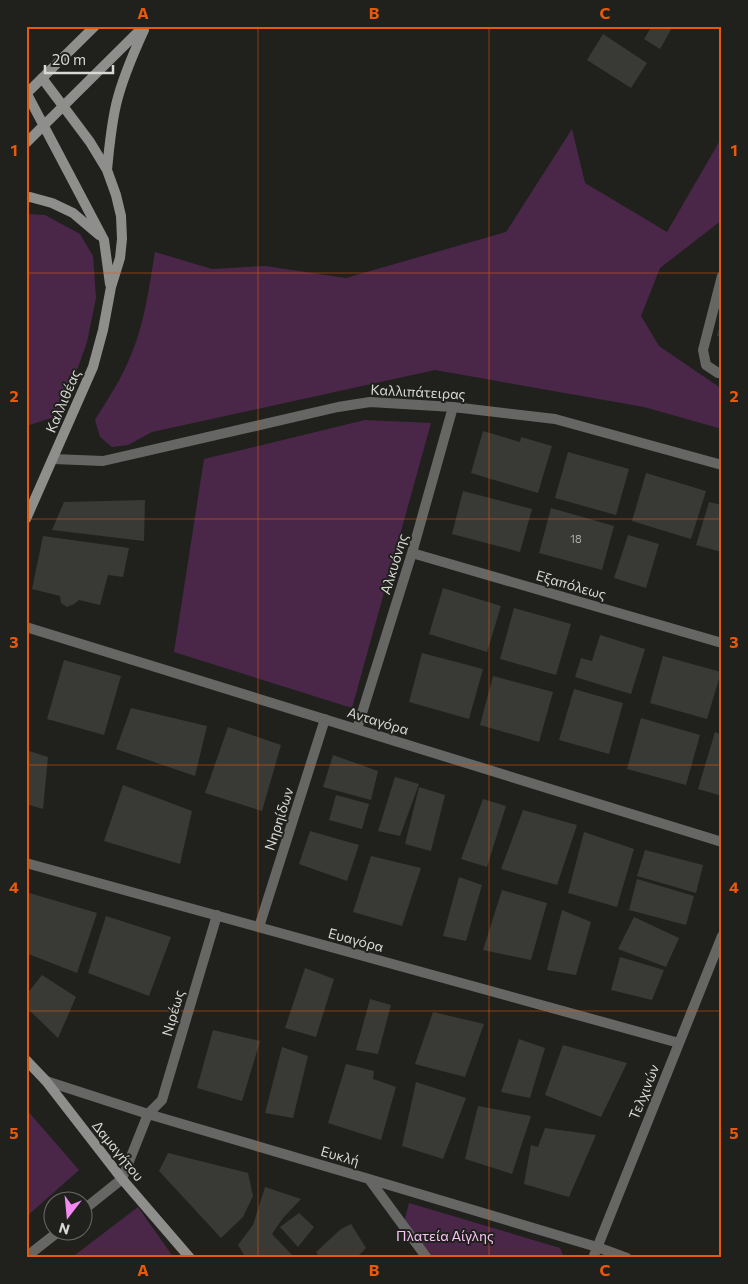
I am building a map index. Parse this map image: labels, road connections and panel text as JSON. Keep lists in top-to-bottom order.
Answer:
{
  "streets": {
    "main road": ["Καλλιθέας", "Δαμαγήτου"],
    "street": [
      "Καλλιπάτειρας",
      "Αλκυόνης",
      "Εξαπόλεως",
      "Ανταγόρα",
      "Νηρηίδων",
      "Ευαγόρα",
      "Νιρέως",
      "Τελχινών",
      "Ευκλή"
    ]
  },
  "crossings": [
    ["Καλλιπάτειρας", "Καλλιθέας"],
    ["Καλλιπάτειρας", "Αλκυόνης"],
    ["Αλκυόνης", "Εξαπόλεως"],
    ["Αλκυόνης", "Ανταγόρα"],
    ["Ανταγόρα", "Νηρηίδων"],
    ["Νηρηίδων", "Ευαγόρα"],
    ["Ευαγόρα", "Νιρέως"],
    ["Ευαγόρα", "Τελχινών"],
    ["Νιρέως", "Δαμαγήτου"],
    ["Νιρέως", "Ευκλή"],
    ["Τελχινών", "Ευκλή"],
    ["Δαμαγήτου", "Ευκλή"]
  ],
  "parks": ["Πλατεία Αίγλης"],
  "house_numbers": ["18"],
  "scale_bar": "20 m",
  "north": "bottom",
  "grid": {
    "columns": ["A", "B", "C"],
    "rows": [
      "1",
      "2",
      "3",
      "4",
      "5"
    ]
  }
}
